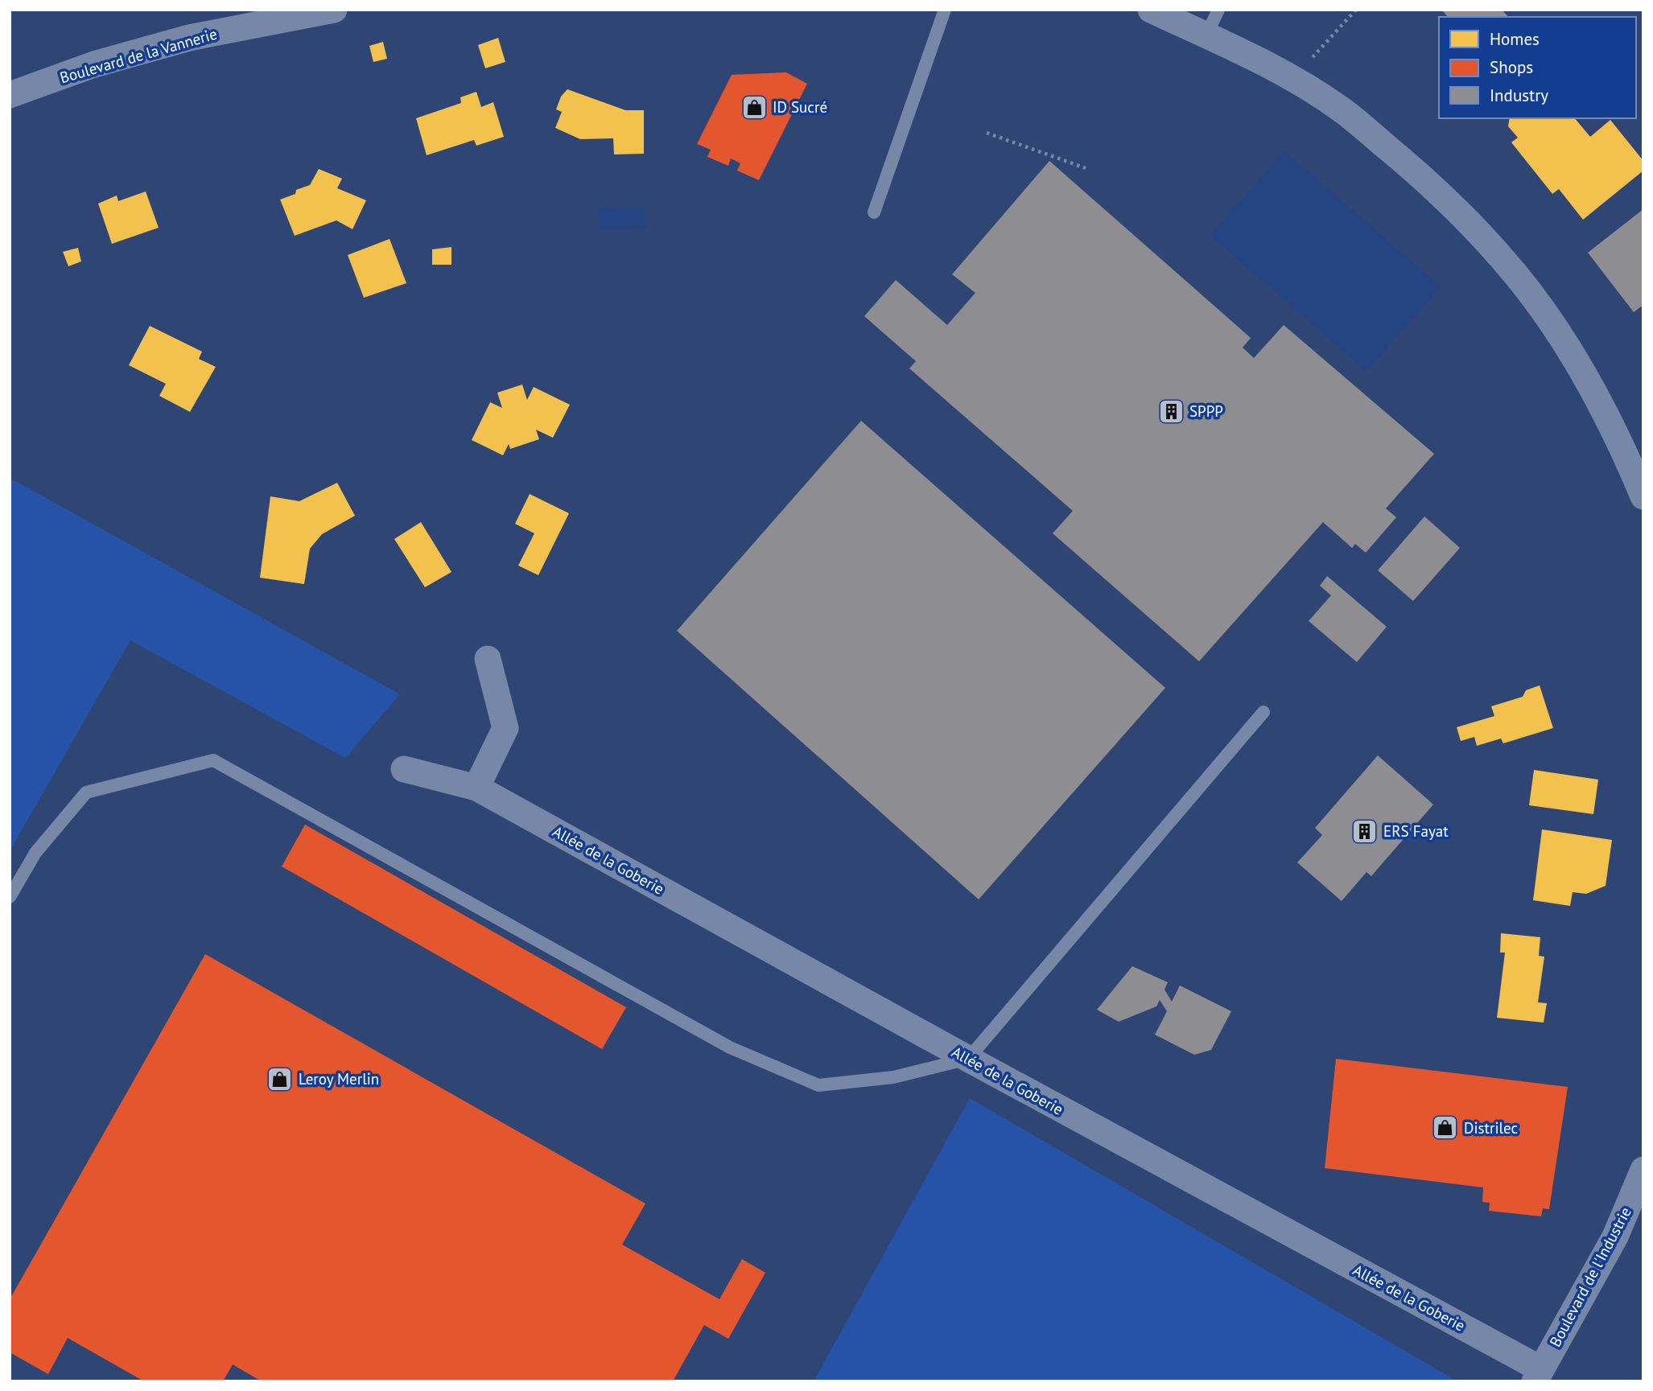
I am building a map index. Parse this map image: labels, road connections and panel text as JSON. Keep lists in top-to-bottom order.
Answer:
{
  "streets": {
    "street": ["Boulevard de la Vannerie", "Allée de la Goberie", "Boulevard de l'Industrie"]
  },
  "crossings": [
    ["Allée de la Goberie", "Boulevard de l'Industrie"]
  ],
  "places": {
    "shop": ["ID Sucré", "Leroy Merlin", "Distrilec"],
    "building": ["SPPP", "ERS Fayat"]
  },
  "legend": ["Homes", "Shops", "Industry"]
}
